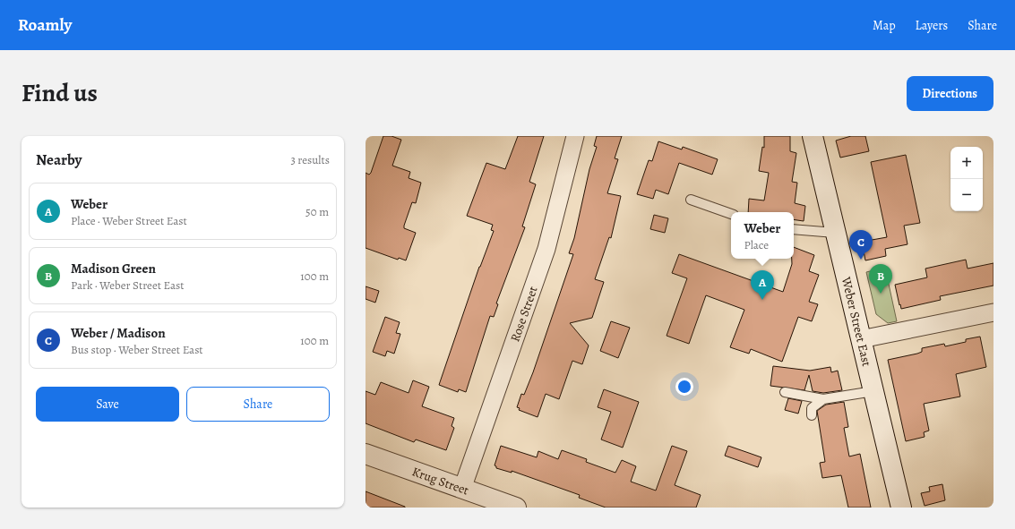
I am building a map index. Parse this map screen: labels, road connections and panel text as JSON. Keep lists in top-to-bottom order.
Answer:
{
  "streets": {
    "main road": ["Weber Street East", "Krug Street"],
    "street": ["Rose Street"]
  },
  "crossings": [
    ["Rose Street", "Krug Street"]
  ],
  "page": {
    "header": "Roamly",
    "nav": ["Map", "Layers", "Share"],
    "title": "Find us",
    "buttons": [
      "Directions",
      ["Save", "Share"]
    ],
    "heading": ["Nearby", "3 results"],
    "map_buttons": ["+", "−"],
    "list": [
      {
        "mark": "A",
        "name": "Weber",
        "note": "Place · Weber Street East",
        "value": "50 m"
      },
      {
        "mark": "B",
        "name": "Madison Green",
        "note": "Park · Weber Street East",
        "value": "100 m"
      },
      {
        "mark": "C",
        "name": "Weber / Madison",
        "note": "Bus stop · Weber Street East",
        "value": "100 m"
      }
    ],
    "popup": ["Weber", "Place"],
    "pins": ["C", "B", "A"]
  }
}
